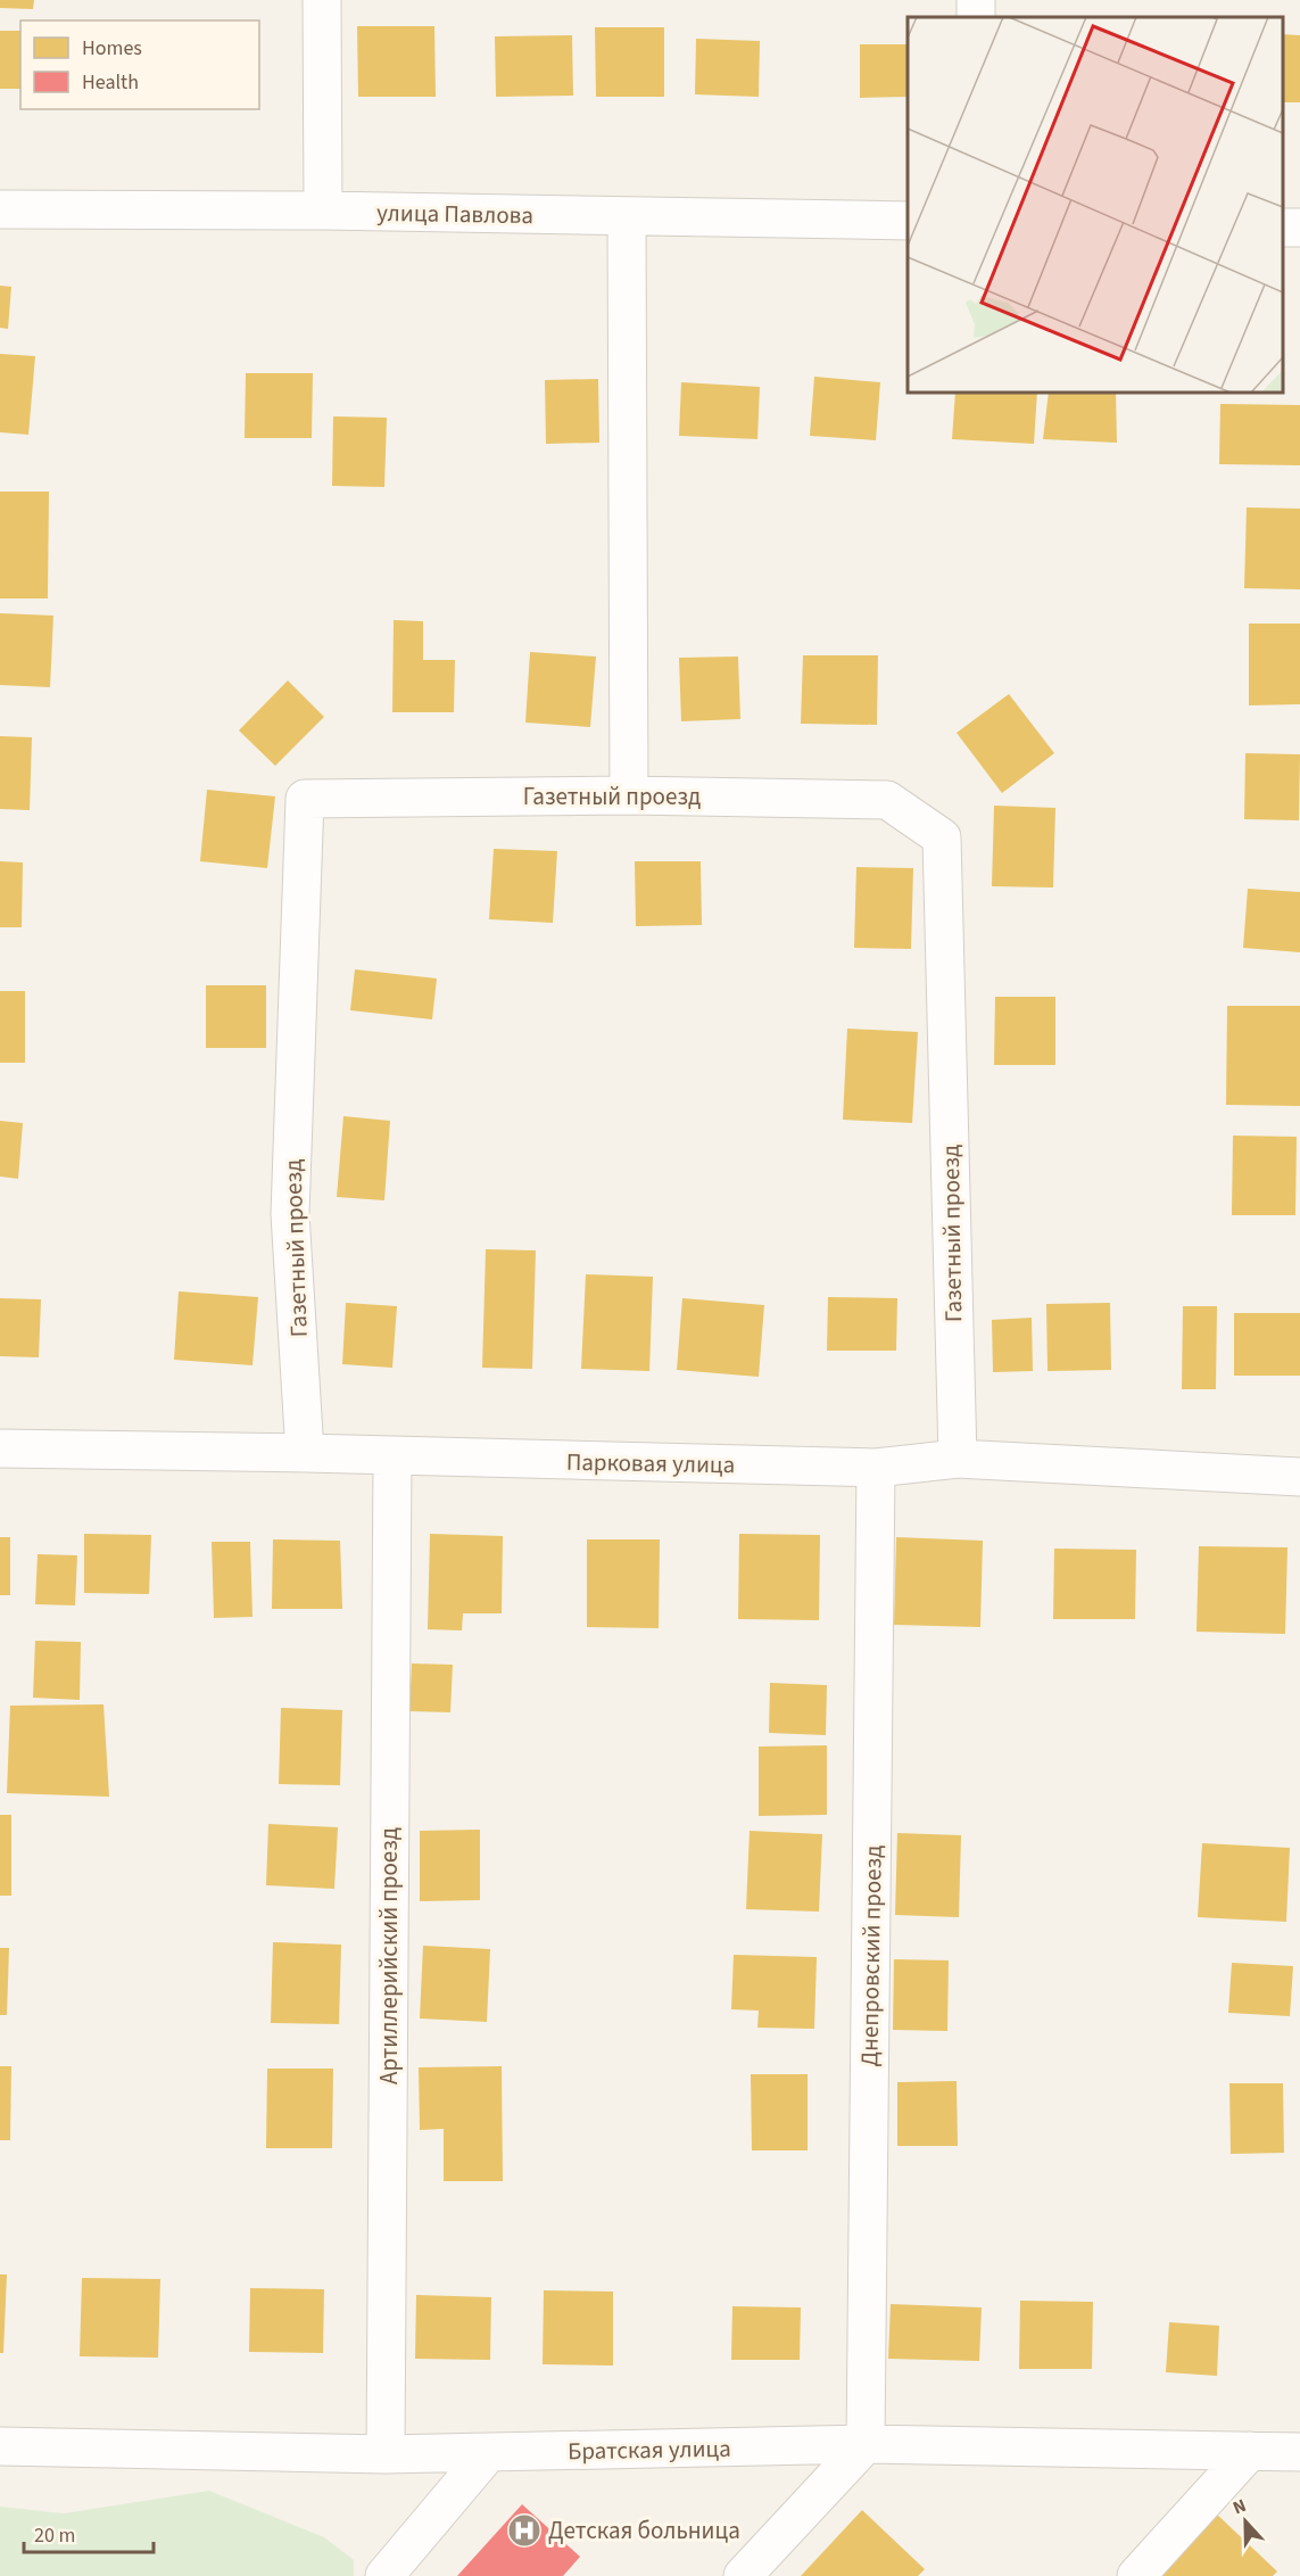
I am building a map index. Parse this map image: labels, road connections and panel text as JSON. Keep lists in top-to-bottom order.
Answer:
{
  "streets": {
    "street": [
      "улица Павлова",
      "Газетный проезд",
      "Парковая улица",
      "Артиллерийский проезд",
      "Днепровский проезд",
      "Братская улица"
    ]
  },
  "crossings": [
    ["Газетный проезд", "Парковая улица"],
    ["Парковая улица", "Артиллерийский проезд"],
    ["Парковая улица", "Днепровский проезд"],
    ["Артиллерийский проезд", "Братская улица"],
    ["Днепровский проезд", "Братская улица"]
  ],
  "places": {
    "hospital": ["Детская больница"]
  },
  "legend": ["Homes", "Health"],
  "scale_bar": "20 m",
  "north": "top"
}
